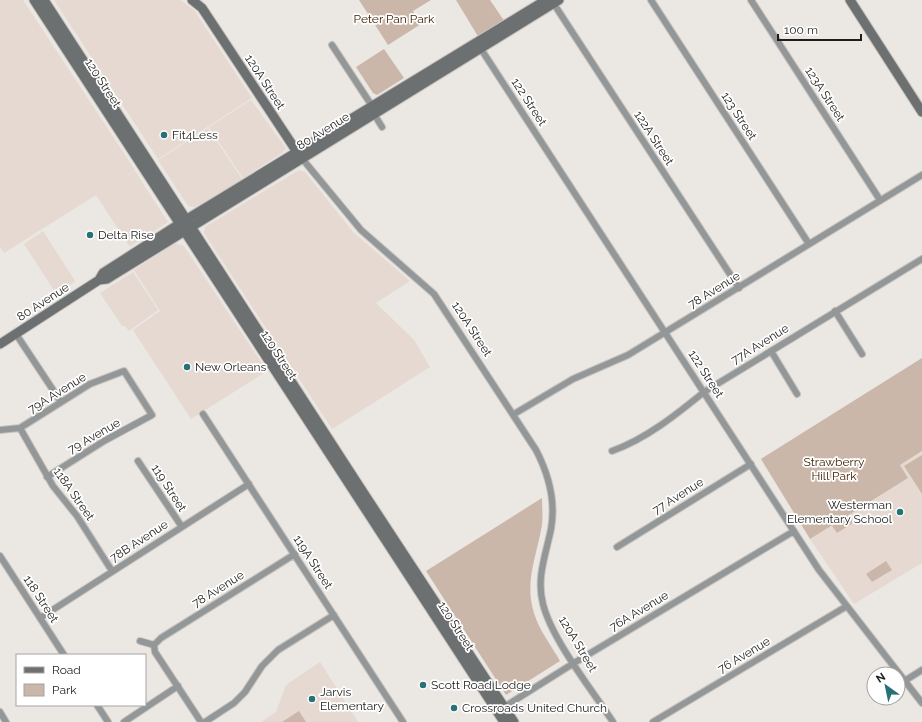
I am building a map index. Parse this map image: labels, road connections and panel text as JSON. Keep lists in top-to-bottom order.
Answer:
{
  "streets": {
    "main road": ["120A Street", "120 Street", "80 Avenue"],
    "street": [
      "123A Street",
      "122 Street",
      "123 Street",
      "122A Street",
      "78 Avenue",
      "77A Avenue",
      "79A Avenue",
      "79 Avenue",
      "119 Street",
      "118A Street",
      "77 Avenue",
      "78B Avenue",
      "119A Street",
      "118 Street",
      "76A Avenue",
      "76 Avenue"
    ]
  },
  "crossings": [
    ["120A Street", "80 Avenue"],
    ["120A Street", "78 Avenue"],
    ["120A Street", "76A Avenue"],
    ["120 Street", "80 Avenue"],
    ["120 Street", "76A Avenue"],
    ["123A Street", "78 Avenue"],
    ["122 Street", "80 Avenue"],
    ["122 Street", "78 Avenue"],
    ["122 Street", "77A Avenue"],
    ["122 Street", "77 Avenue"],
    ["122 Street", "76A Avenue"],
    ["122 Street", "76 Avenue"],
    ["123 Street", "78 Avenue"],
    ["80 Avenue", "122A Street"],
    ["122A Street", "78 Avenue"],
    ["78 Avenue", "119A Street"],
    ["79A Avenue", "79 Avenue"],
    ["79A Avenue", "118A Street"],
    ["79 Avenue", "118A Street"],
    ["119 Street", "78B Avenue"],
    ["118A Street", "78B Avenue"],
    ["78B Avenue", "119A Street"],
    ["78B Avenue", "118 Street"]
  ],
  "parks": ["Peter Pan Park", "Strawberry Hill Park"],
  "places": [
    "Fit4Less",
    "Delta Rise",
    "New Orleans",
    "Westerman Elementary School",
    "Scott Road Lodge",
    "Jarvis Elementary",
    "Crossroads United Church"
  ],
  "legend": ["Road", "Park"],
  "scale_bar": "100 m",
  "north": "top left"
}
